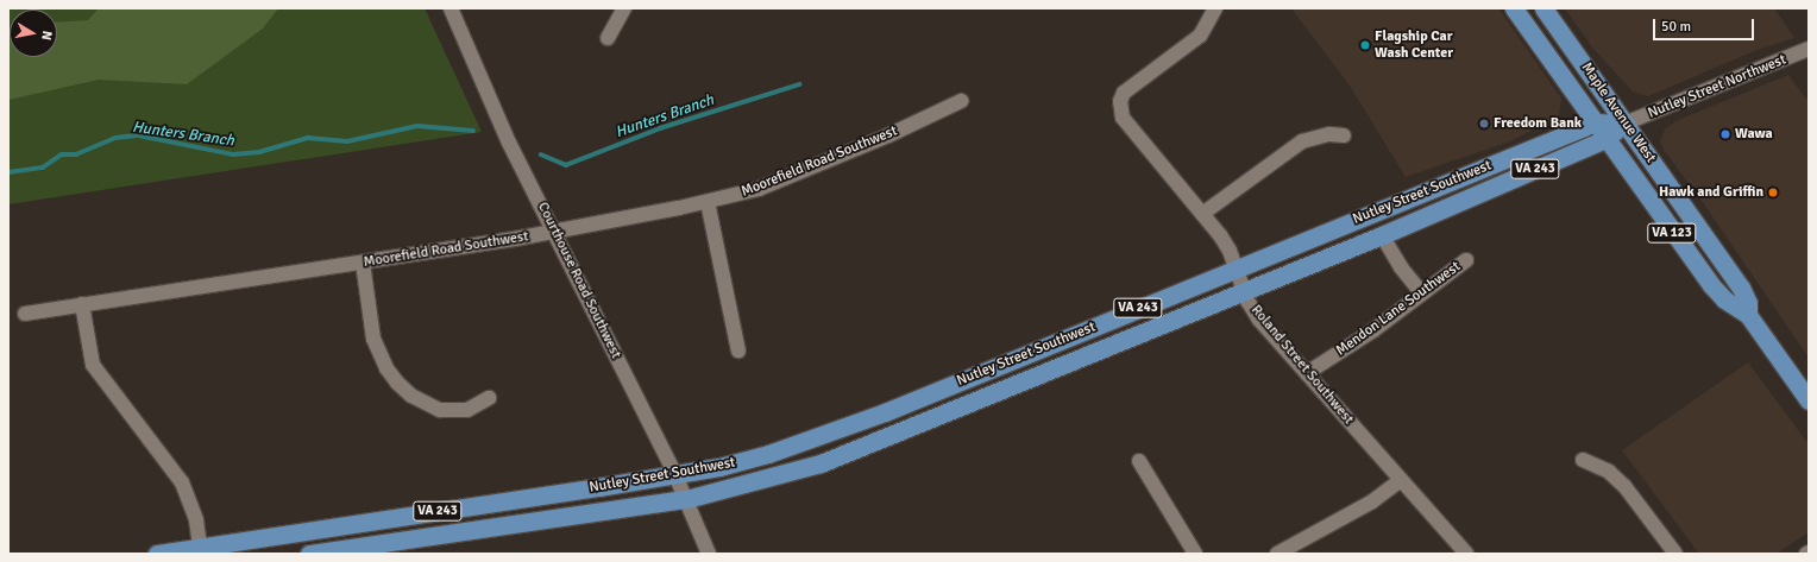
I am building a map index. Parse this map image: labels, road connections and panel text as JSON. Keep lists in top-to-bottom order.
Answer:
{
  "streets": {
    "main road": [
      "Maple Avenue West",
      "VA 243",
      "Nutley Street Southwest",
      "VA 123"
    ],
    "street": [
      "Nutley Street Northwest",
      "Moorefield Road Southwest",
      "Courthouse Road Southwest",
      "Mendon Lane Southwest",
      "Roland Street Southwest"
    ]
  },
  "crossings": [
    ["Nutley Street Northwest", "Maple Avenue West"],
    ["Nutley Street Northwest", "Nutley Street Southwest"],
    ["Maple Avenue West", "Nutley Street Southwest"],
    ["Moorefield Road Southwest", "Courthouse Road Southwest"],
    ["Nutley Street Southwest", "Courthouse Road Southwest"],
    ["Nutley Street Southwest", "Roland Street Southwest"],
    ["Mendon Lane Southwest", "Roland Street Southwest"]
  ],
  "water": ["Hunters Branch"],
  "places": [
    "Flagship Car Wash Center",
    "Freedom Bank",
    "Wawa",
    "Hawk and Griffin"
  ],
  "scale_bar": "50 m",
  "north": "right"
}
